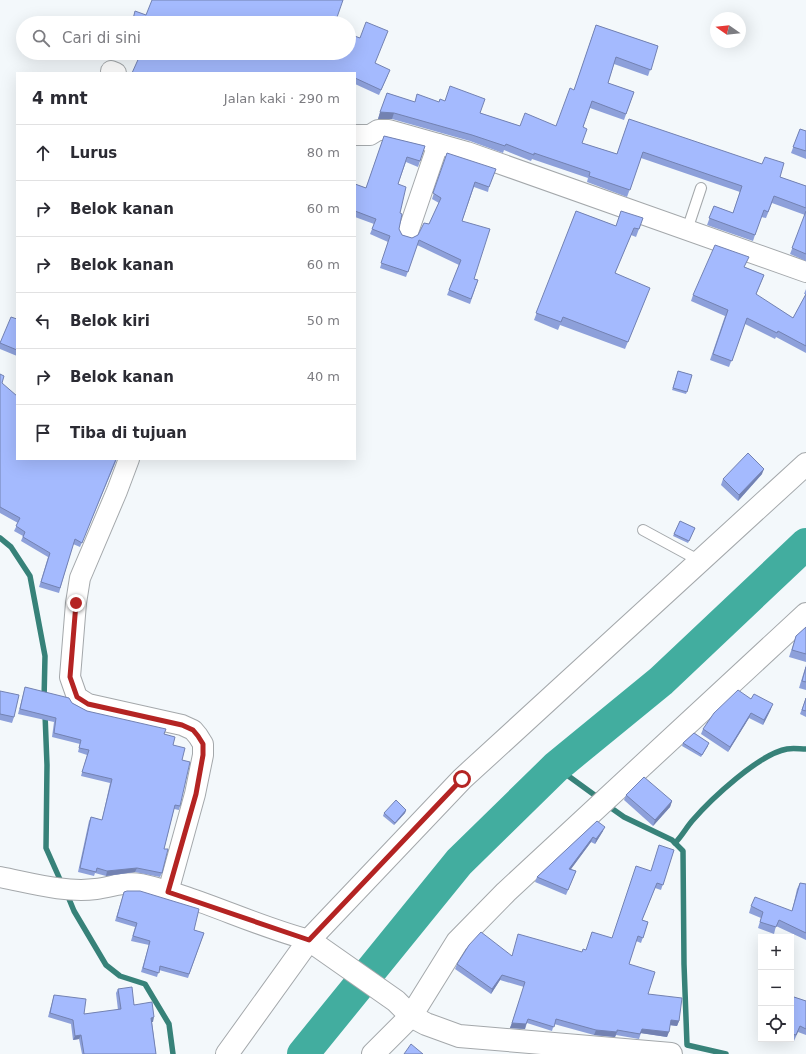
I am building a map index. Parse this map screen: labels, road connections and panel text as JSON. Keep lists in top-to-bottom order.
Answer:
{
  "north": "left",
  "page": {
    "search": "Cari di sini",
    "heading": ["4 mnt", "Jalan kaki · 290 m"],
    "list": [
      ["Lurus", "80 m"],
      ["Belok kanan", "60 m"],
      ["Belok kanan", "60 m"],
      ["Belok kiri", "50 m"],
      ["Belok kanan", "40 m"],
      "Tiba di tujuan"
    ],
    "map_buttons": ["+", "−"]
  }
}
